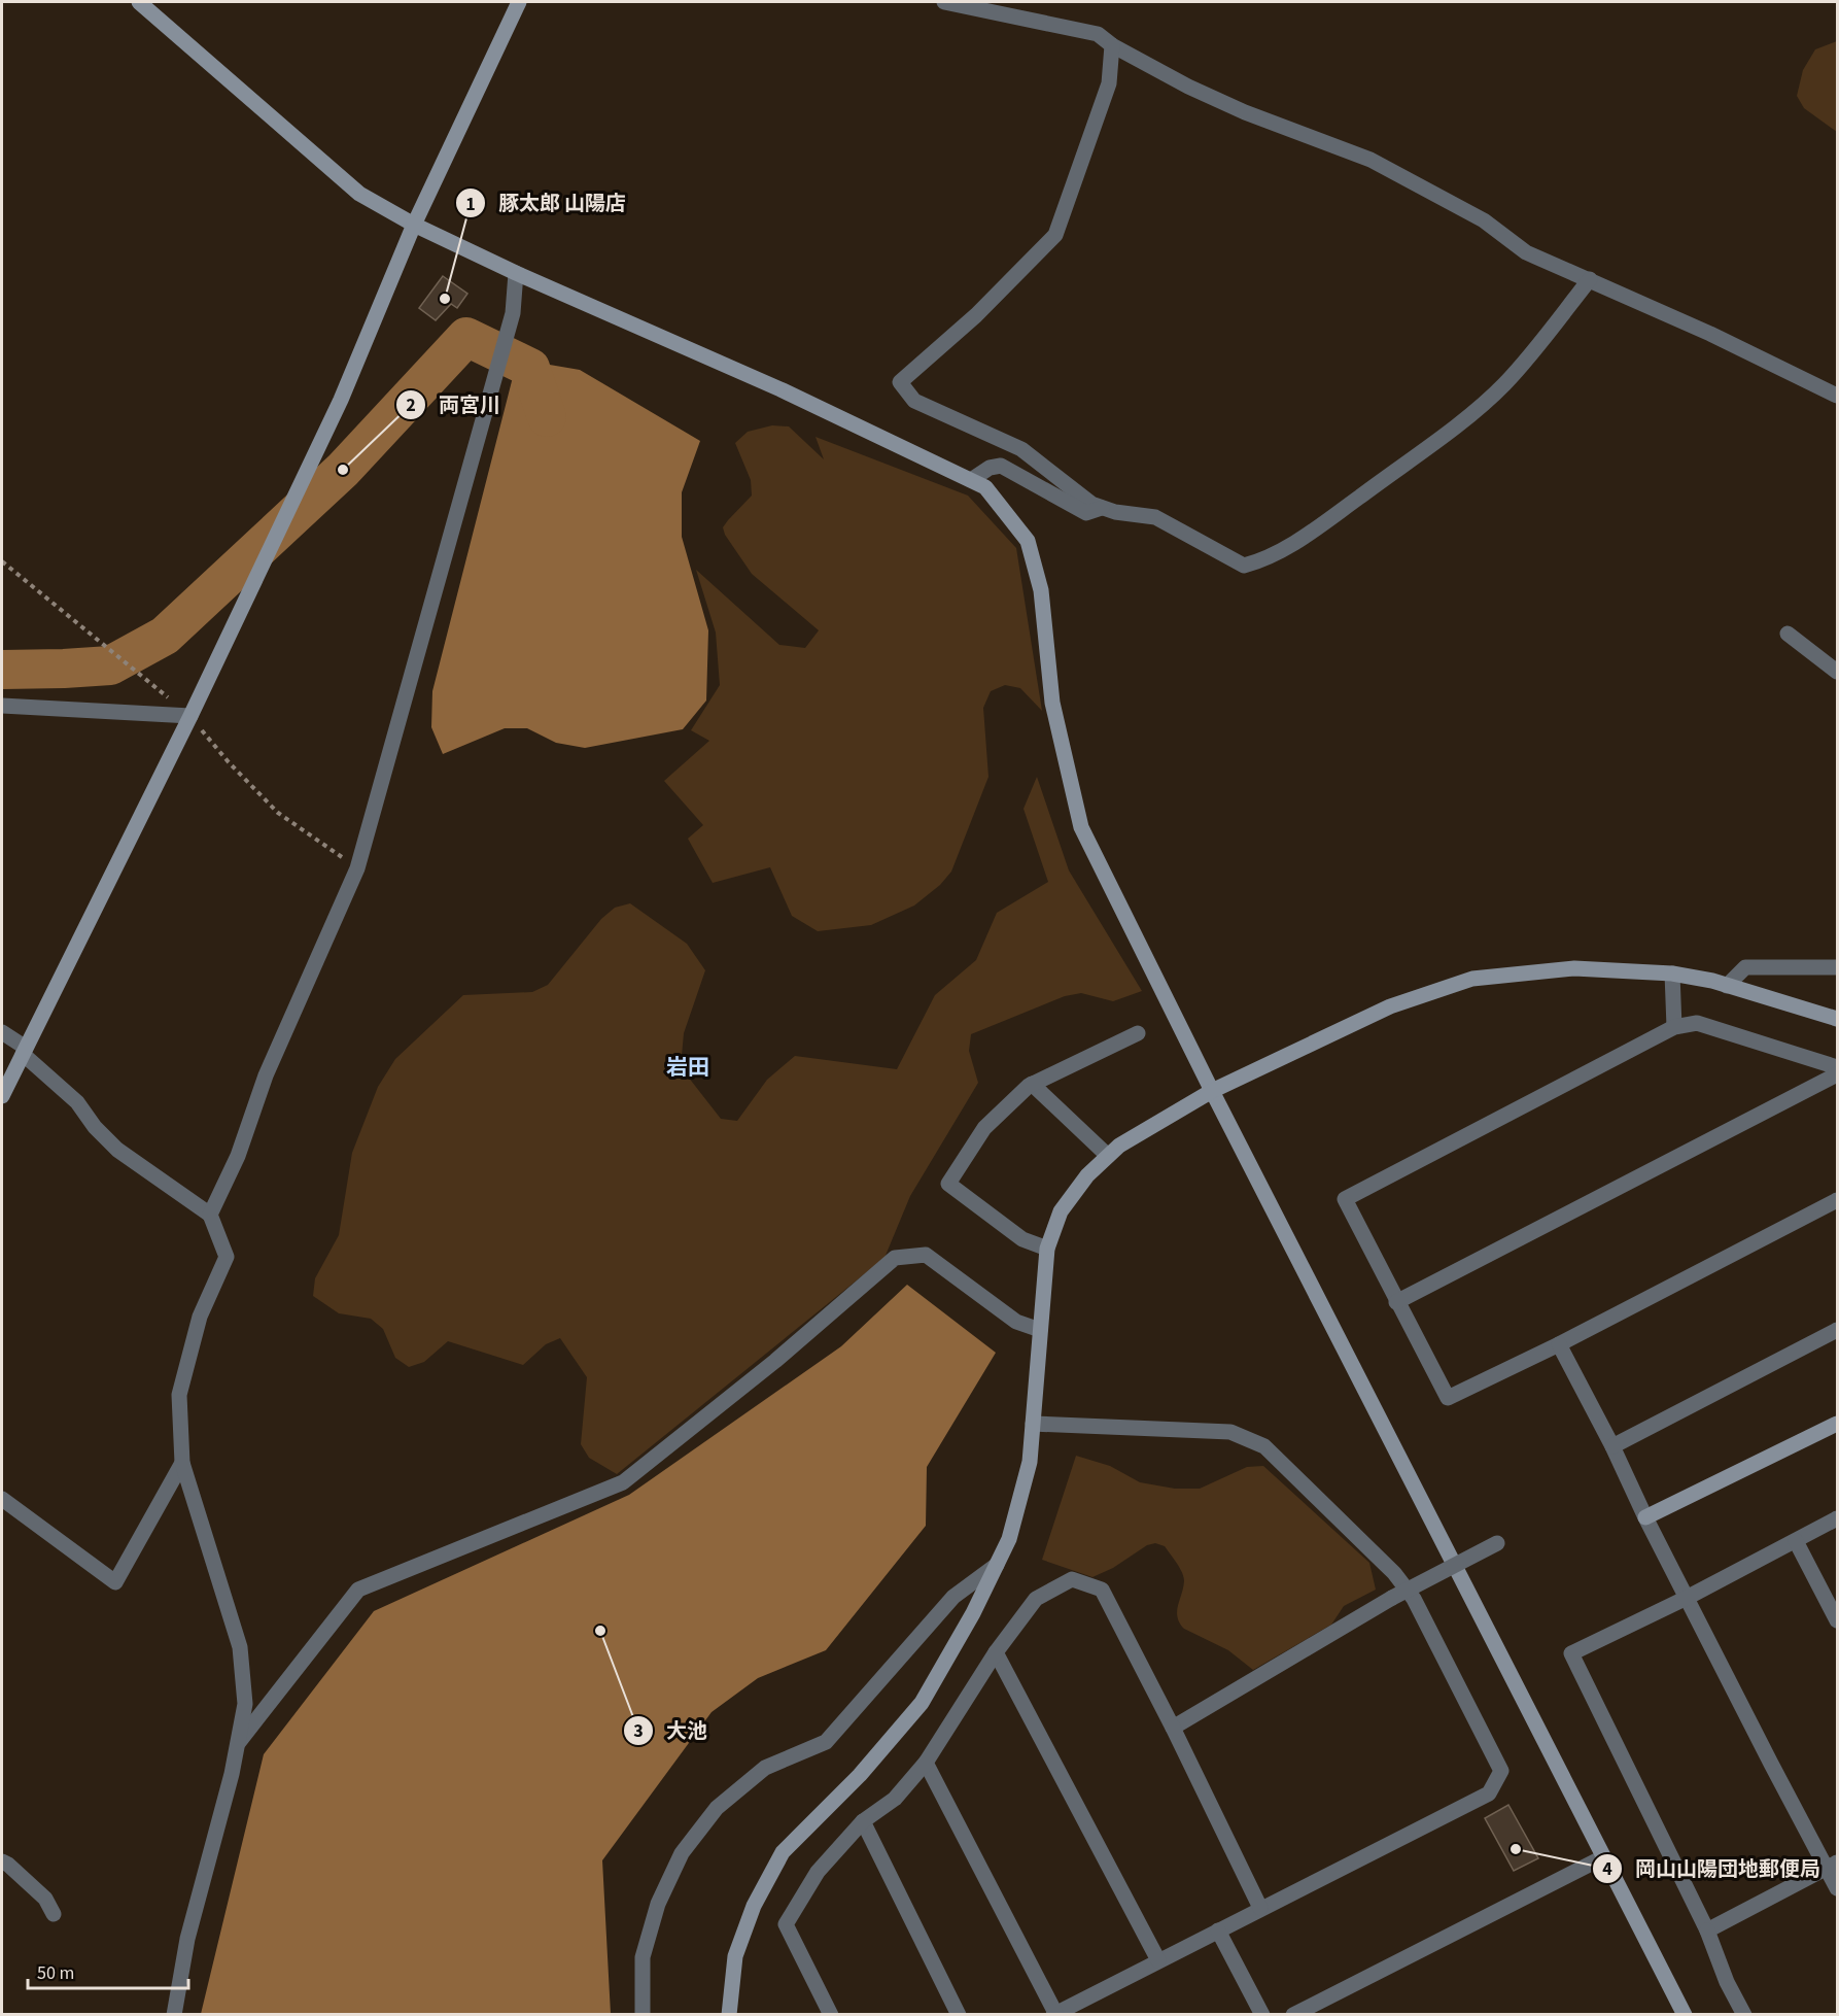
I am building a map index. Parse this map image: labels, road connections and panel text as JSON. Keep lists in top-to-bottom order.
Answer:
{
  "districts": ["岩田"],
  "places": [
    "豚太郎 山陽店",
    "両宮川",
    "大池",
    "岡山山陽団地郵便局"
  ],
  "scale_bar": "50 m"
}
